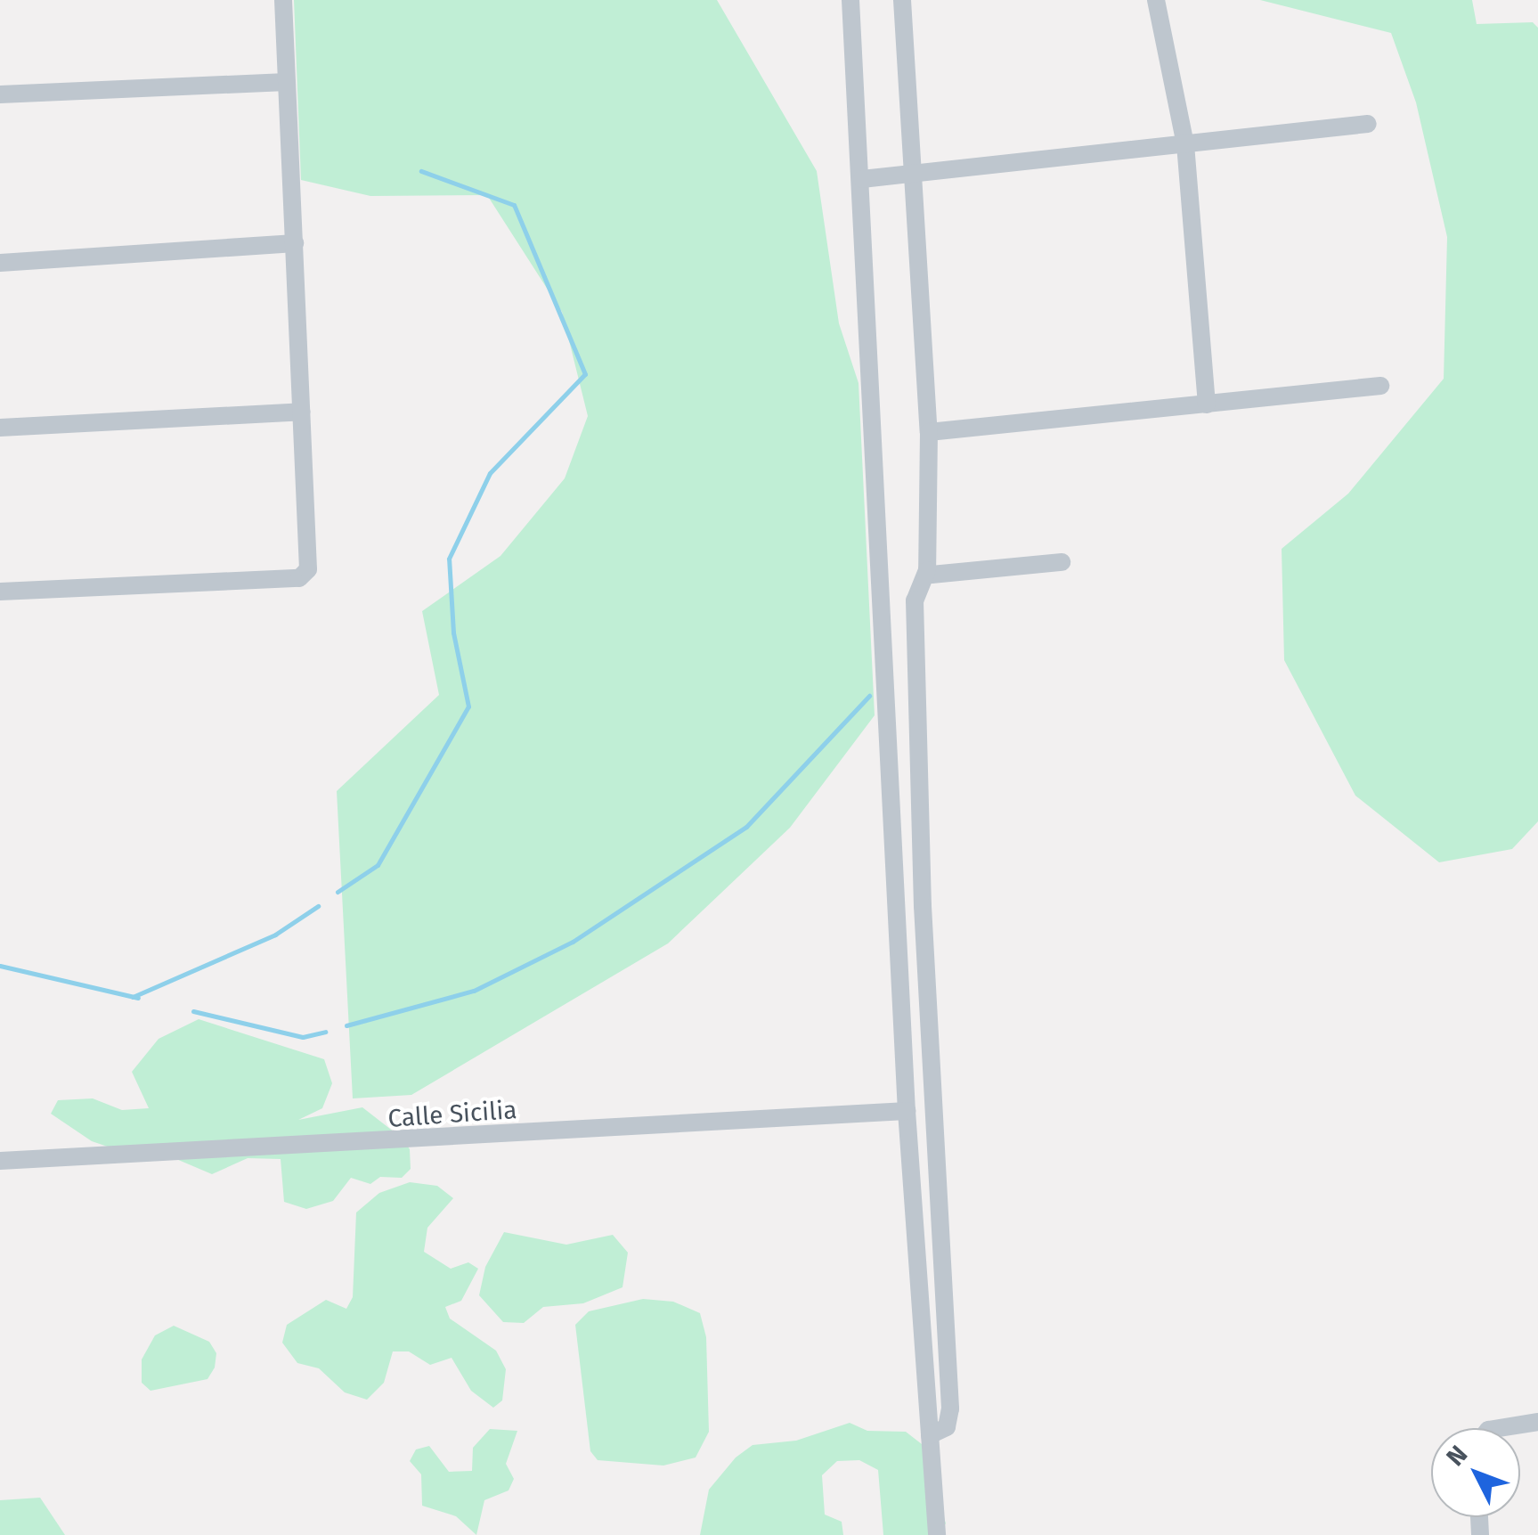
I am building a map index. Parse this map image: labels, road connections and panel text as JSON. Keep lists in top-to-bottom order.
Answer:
{
  "streets": {
    "street": ["Calle Sicilia"]
  },
  "north": "top left"
}
